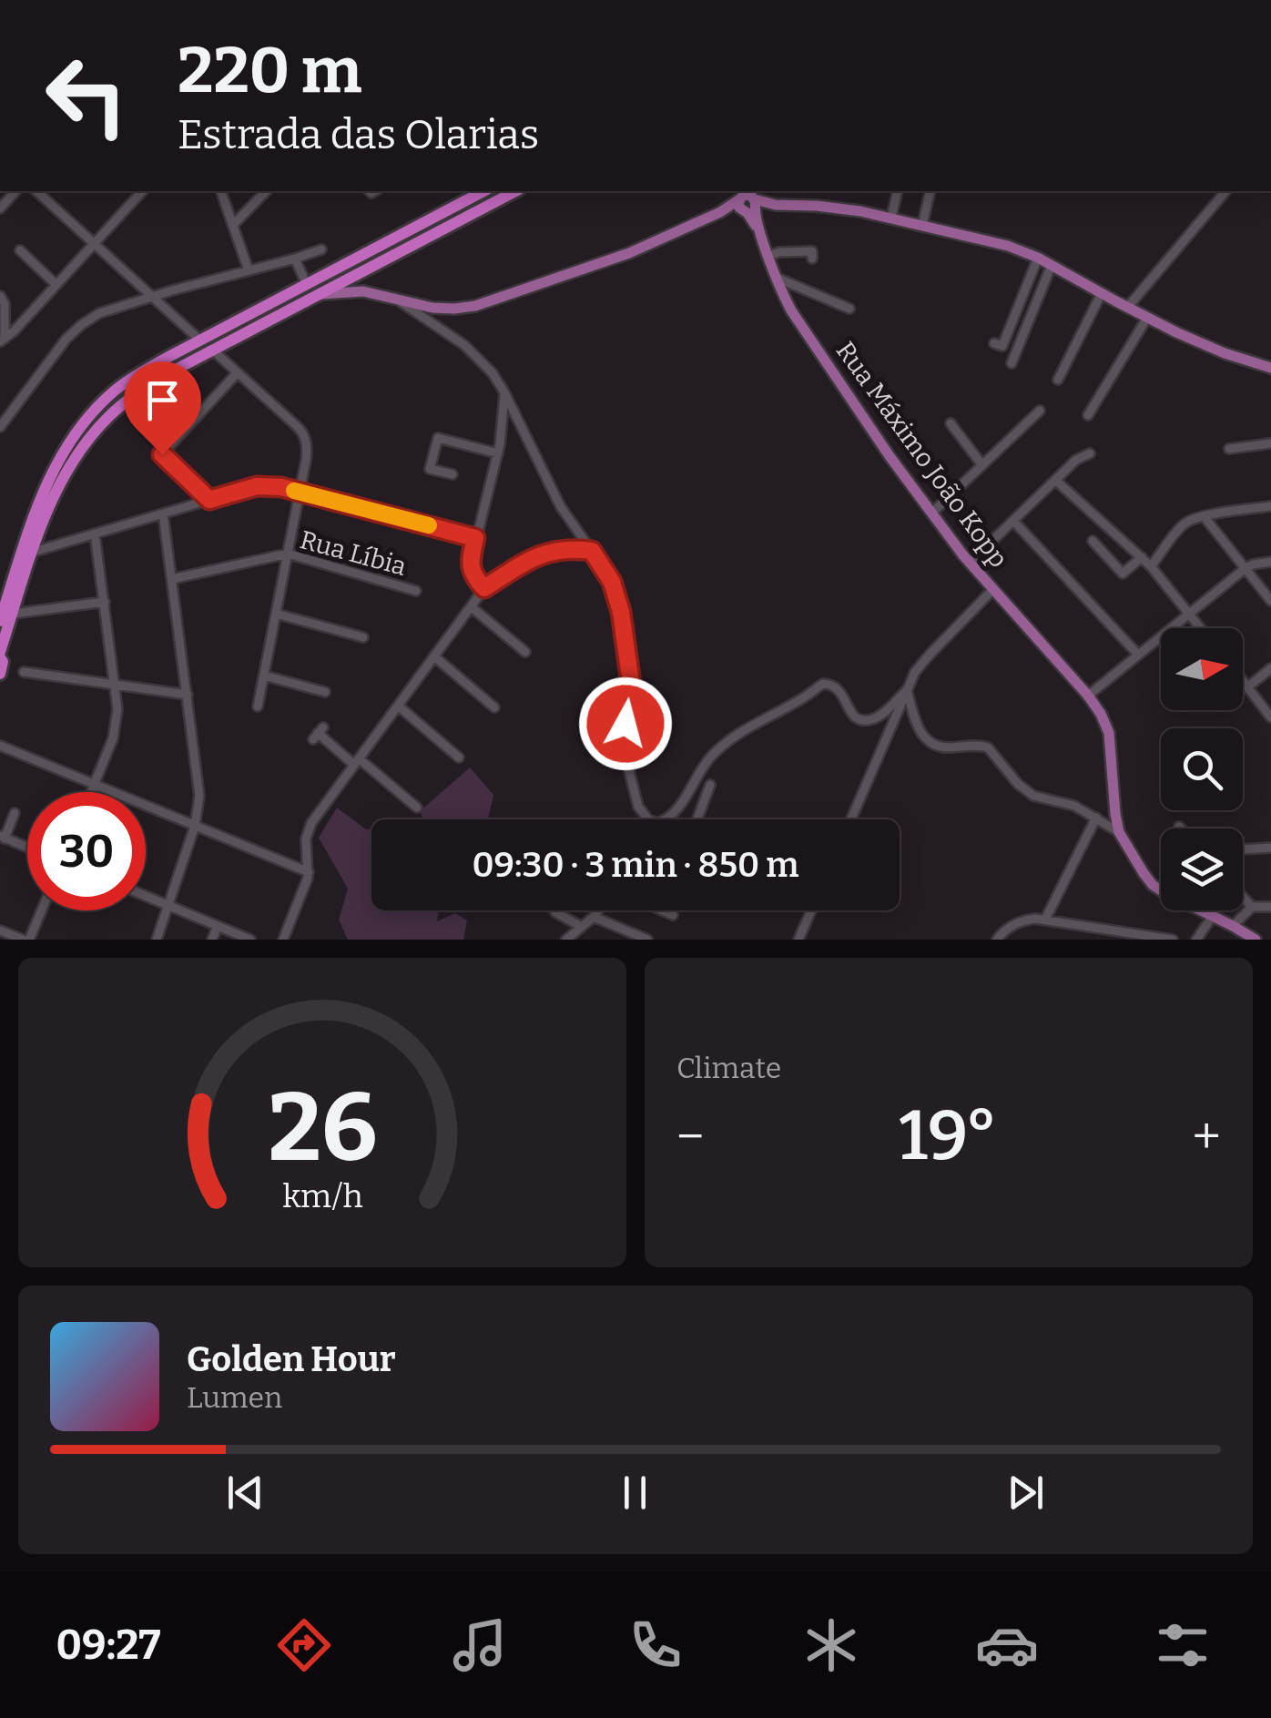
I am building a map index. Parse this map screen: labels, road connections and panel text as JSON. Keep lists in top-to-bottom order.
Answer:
{
  "streets": {
    "main road": ["Rua Máximo João Kopp"],
    "street": ["Rua Líbia"]
  },
  "north": "right",
  "page": {
    "turn": ["220 m", "Estrada das Olarias"],
    "limit": "30",
    "trip": "09:30 · 3 min · 850 m",
    "tile": "Climate",
    "heat": ["−", "19°", "+"],
    "song": ["Golden Hour", "Lumen"],
    "tabs": "09:27",
    "gauge": ["26", "km/h"]
  }
}
